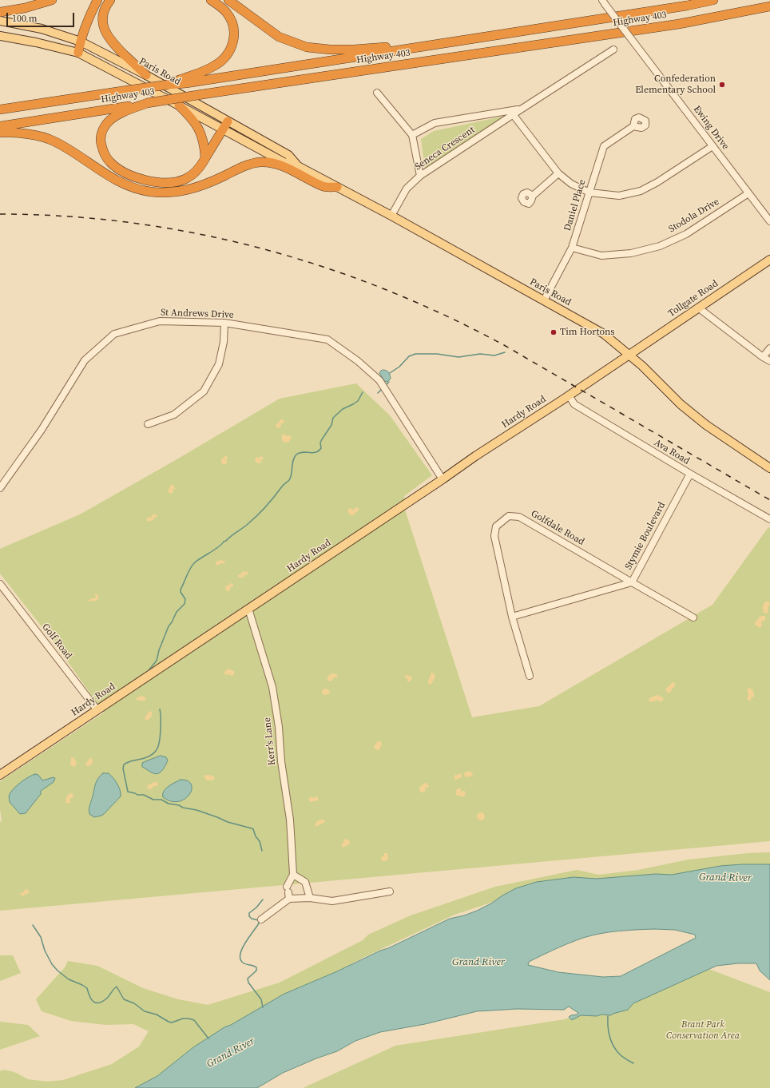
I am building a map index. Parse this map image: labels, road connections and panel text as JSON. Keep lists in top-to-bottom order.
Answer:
{
  "streets": {
    "highway": ["Highway 403"],
    "main road": ["Paris Road", "Tollgate Road", "Hardy Road"],
    "street": [
      "Ewing Drive",
      "Seneca Crescent",
      "Daniel Place",
      "Stodola Drive",
      "St Andrews Drive",
      "Ava Road",
      "Golfdale Road",
      "Stymie Boulevard",
      "Golf Road",
      "Kerr's Lane"
    ]
  },
  "crossings": [
    ["Paris Road", "Seneca Crescent"],
    ["Paris Road", "Daniel Place"],
    ["Paris Road", "Tollgate Road"],
    ["Paris Road", "Hardy Road"],
    ["Ewing Drive", "Stodola Drive"],
    ["Daniel Place", "Stodola Drive"],
    ["Tollgate Road", "Hardy Road"],
    ["St Andrews Drive", "Hardy Road"],
    ["Hardy Road", "Ava Road"],
    ["Hardy Road", "Golf Road"],
    ["Hardy Road", "Kerr's Lane"],
    ["Ava Road", "Stymie Boulevard"],
    ["Golfdale Road", "Stymie Boulevard"]
  ],
  "water": ["Grand River"],
  "parks": ["Brant Park Conservation Area"],
  "places": ["Confederation Elementary School", "Tim Hortons"],
  "scale_bar": "100 m"
}
